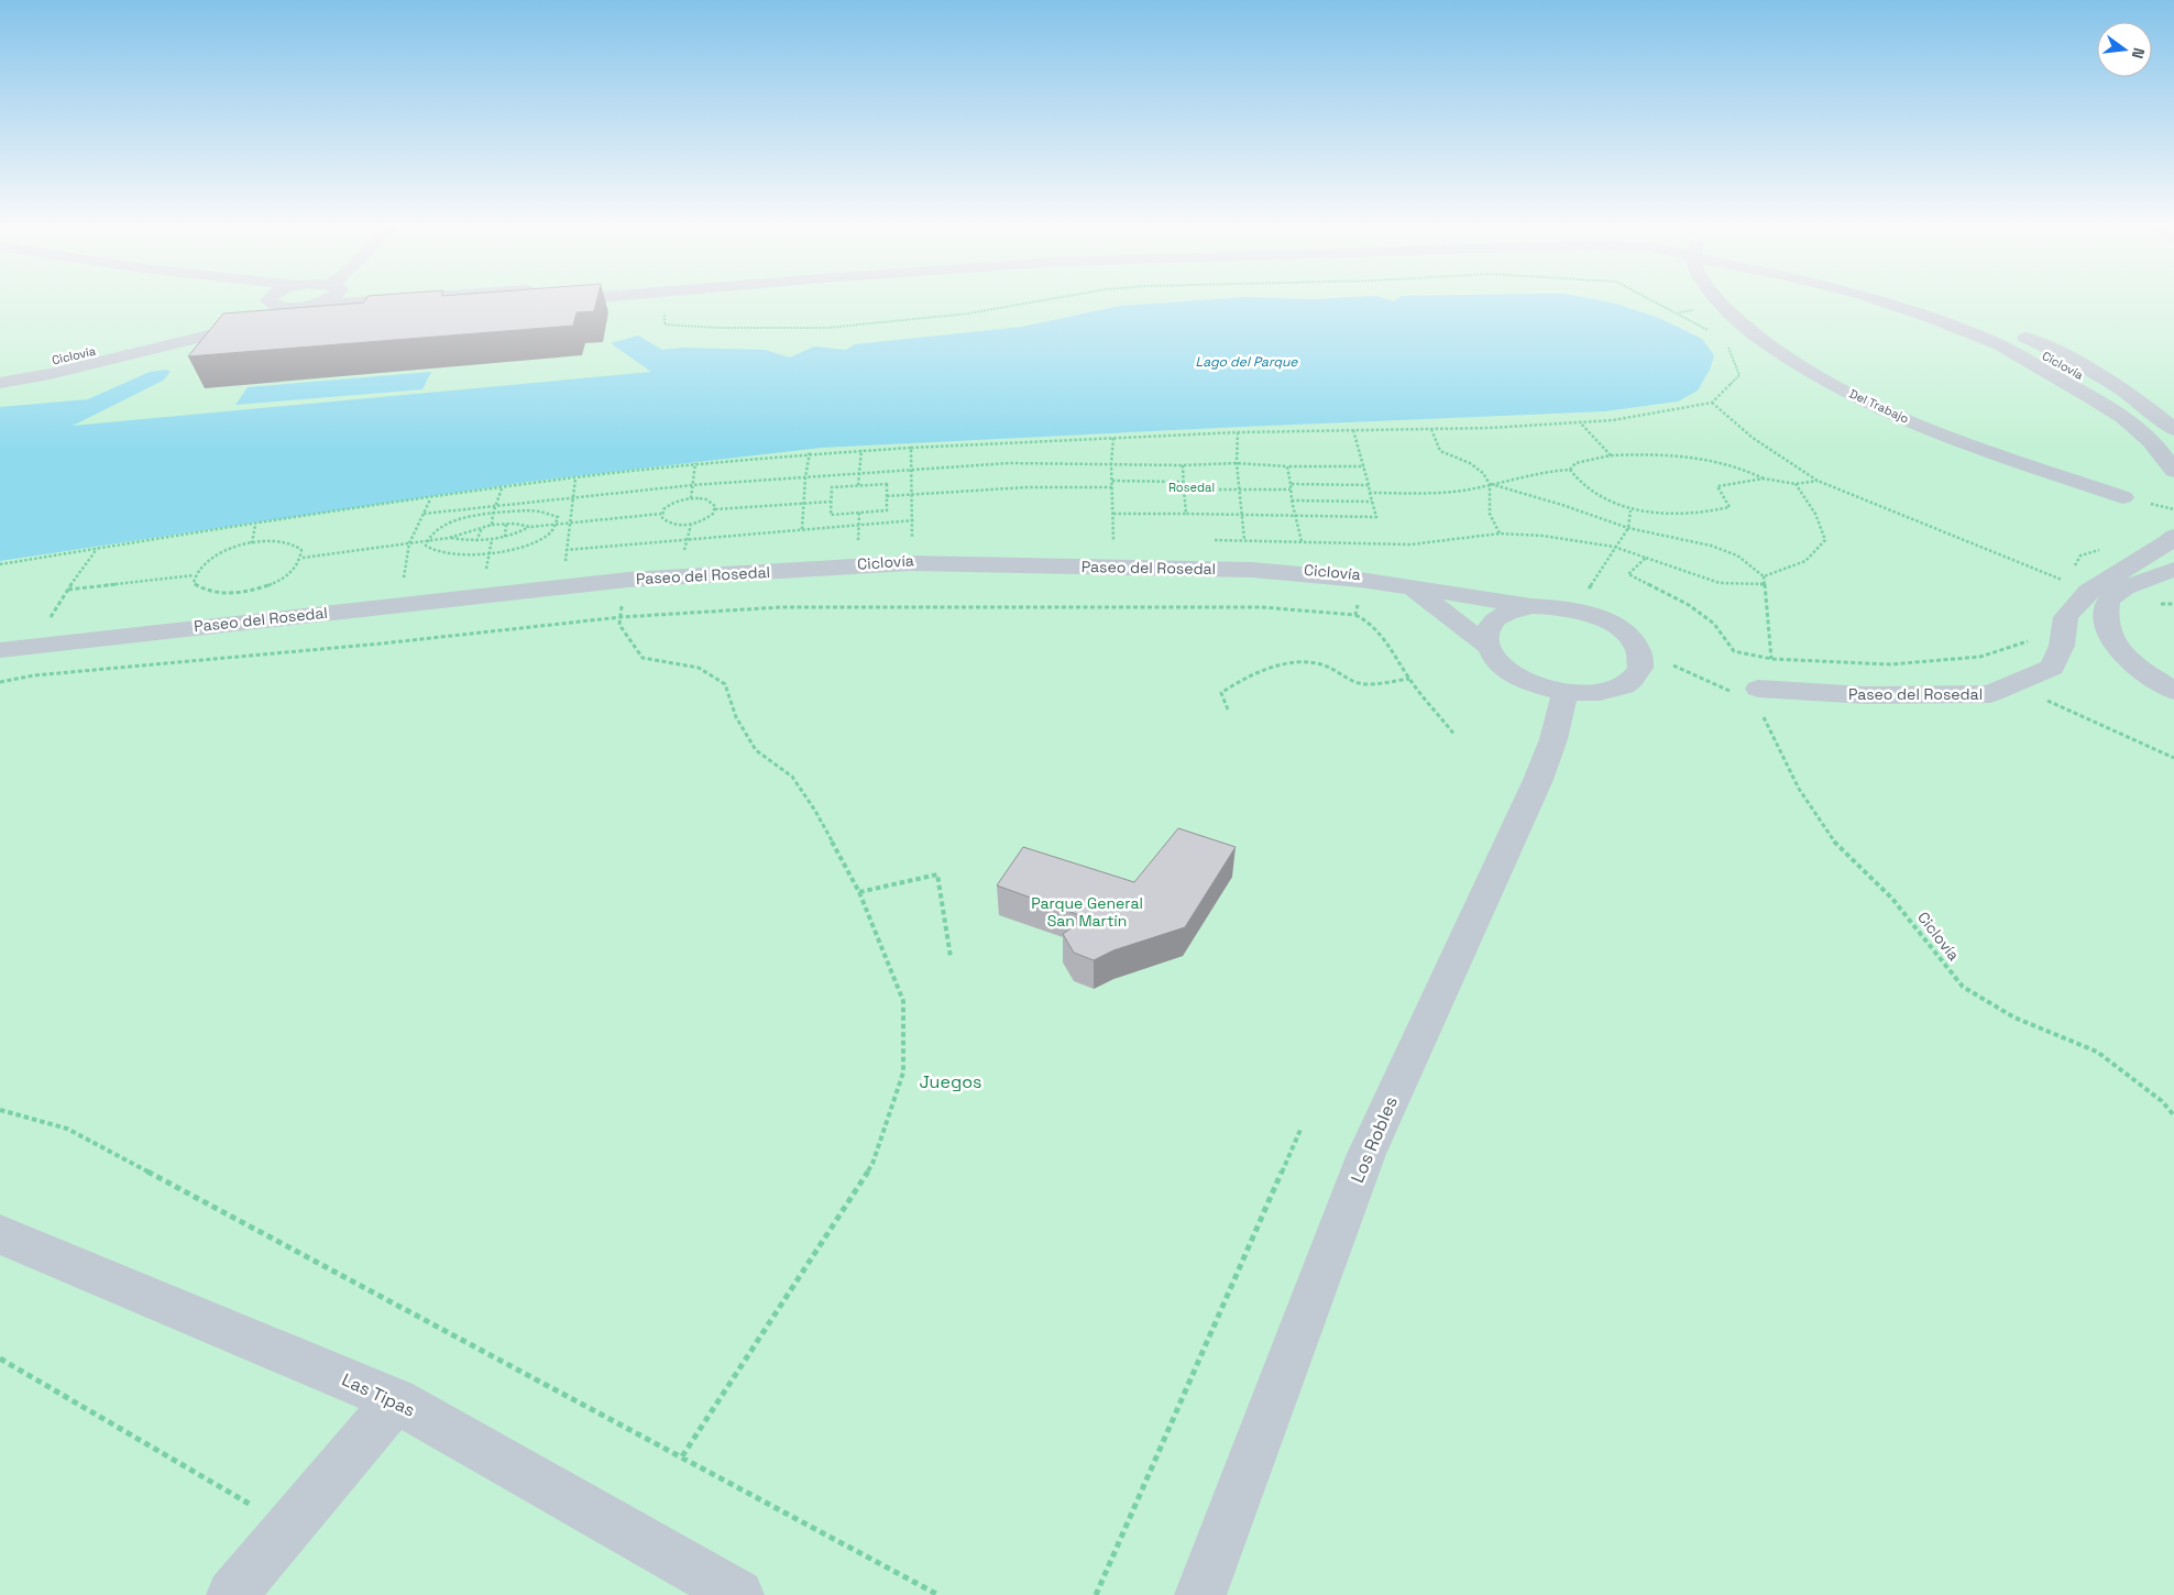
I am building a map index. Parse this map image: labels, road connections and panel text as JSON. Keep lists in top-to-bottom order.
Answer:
{
  "streets": {
    "street": [
      "Del Trabajo",
      "Paseo del Rosedal",
      "Los Robles",
      "Las Tipas"
    ],
    "path": ["Ciclovía"]
  },
  "crossings": [
    ["Ciclovía", "Paseo del Rosedal"]
  ],
  "water": ["Lago del Parque"],
  "parks": ["Rosedal", "Parque General San Martín", "Juegos"],
  "north": "right"
}
